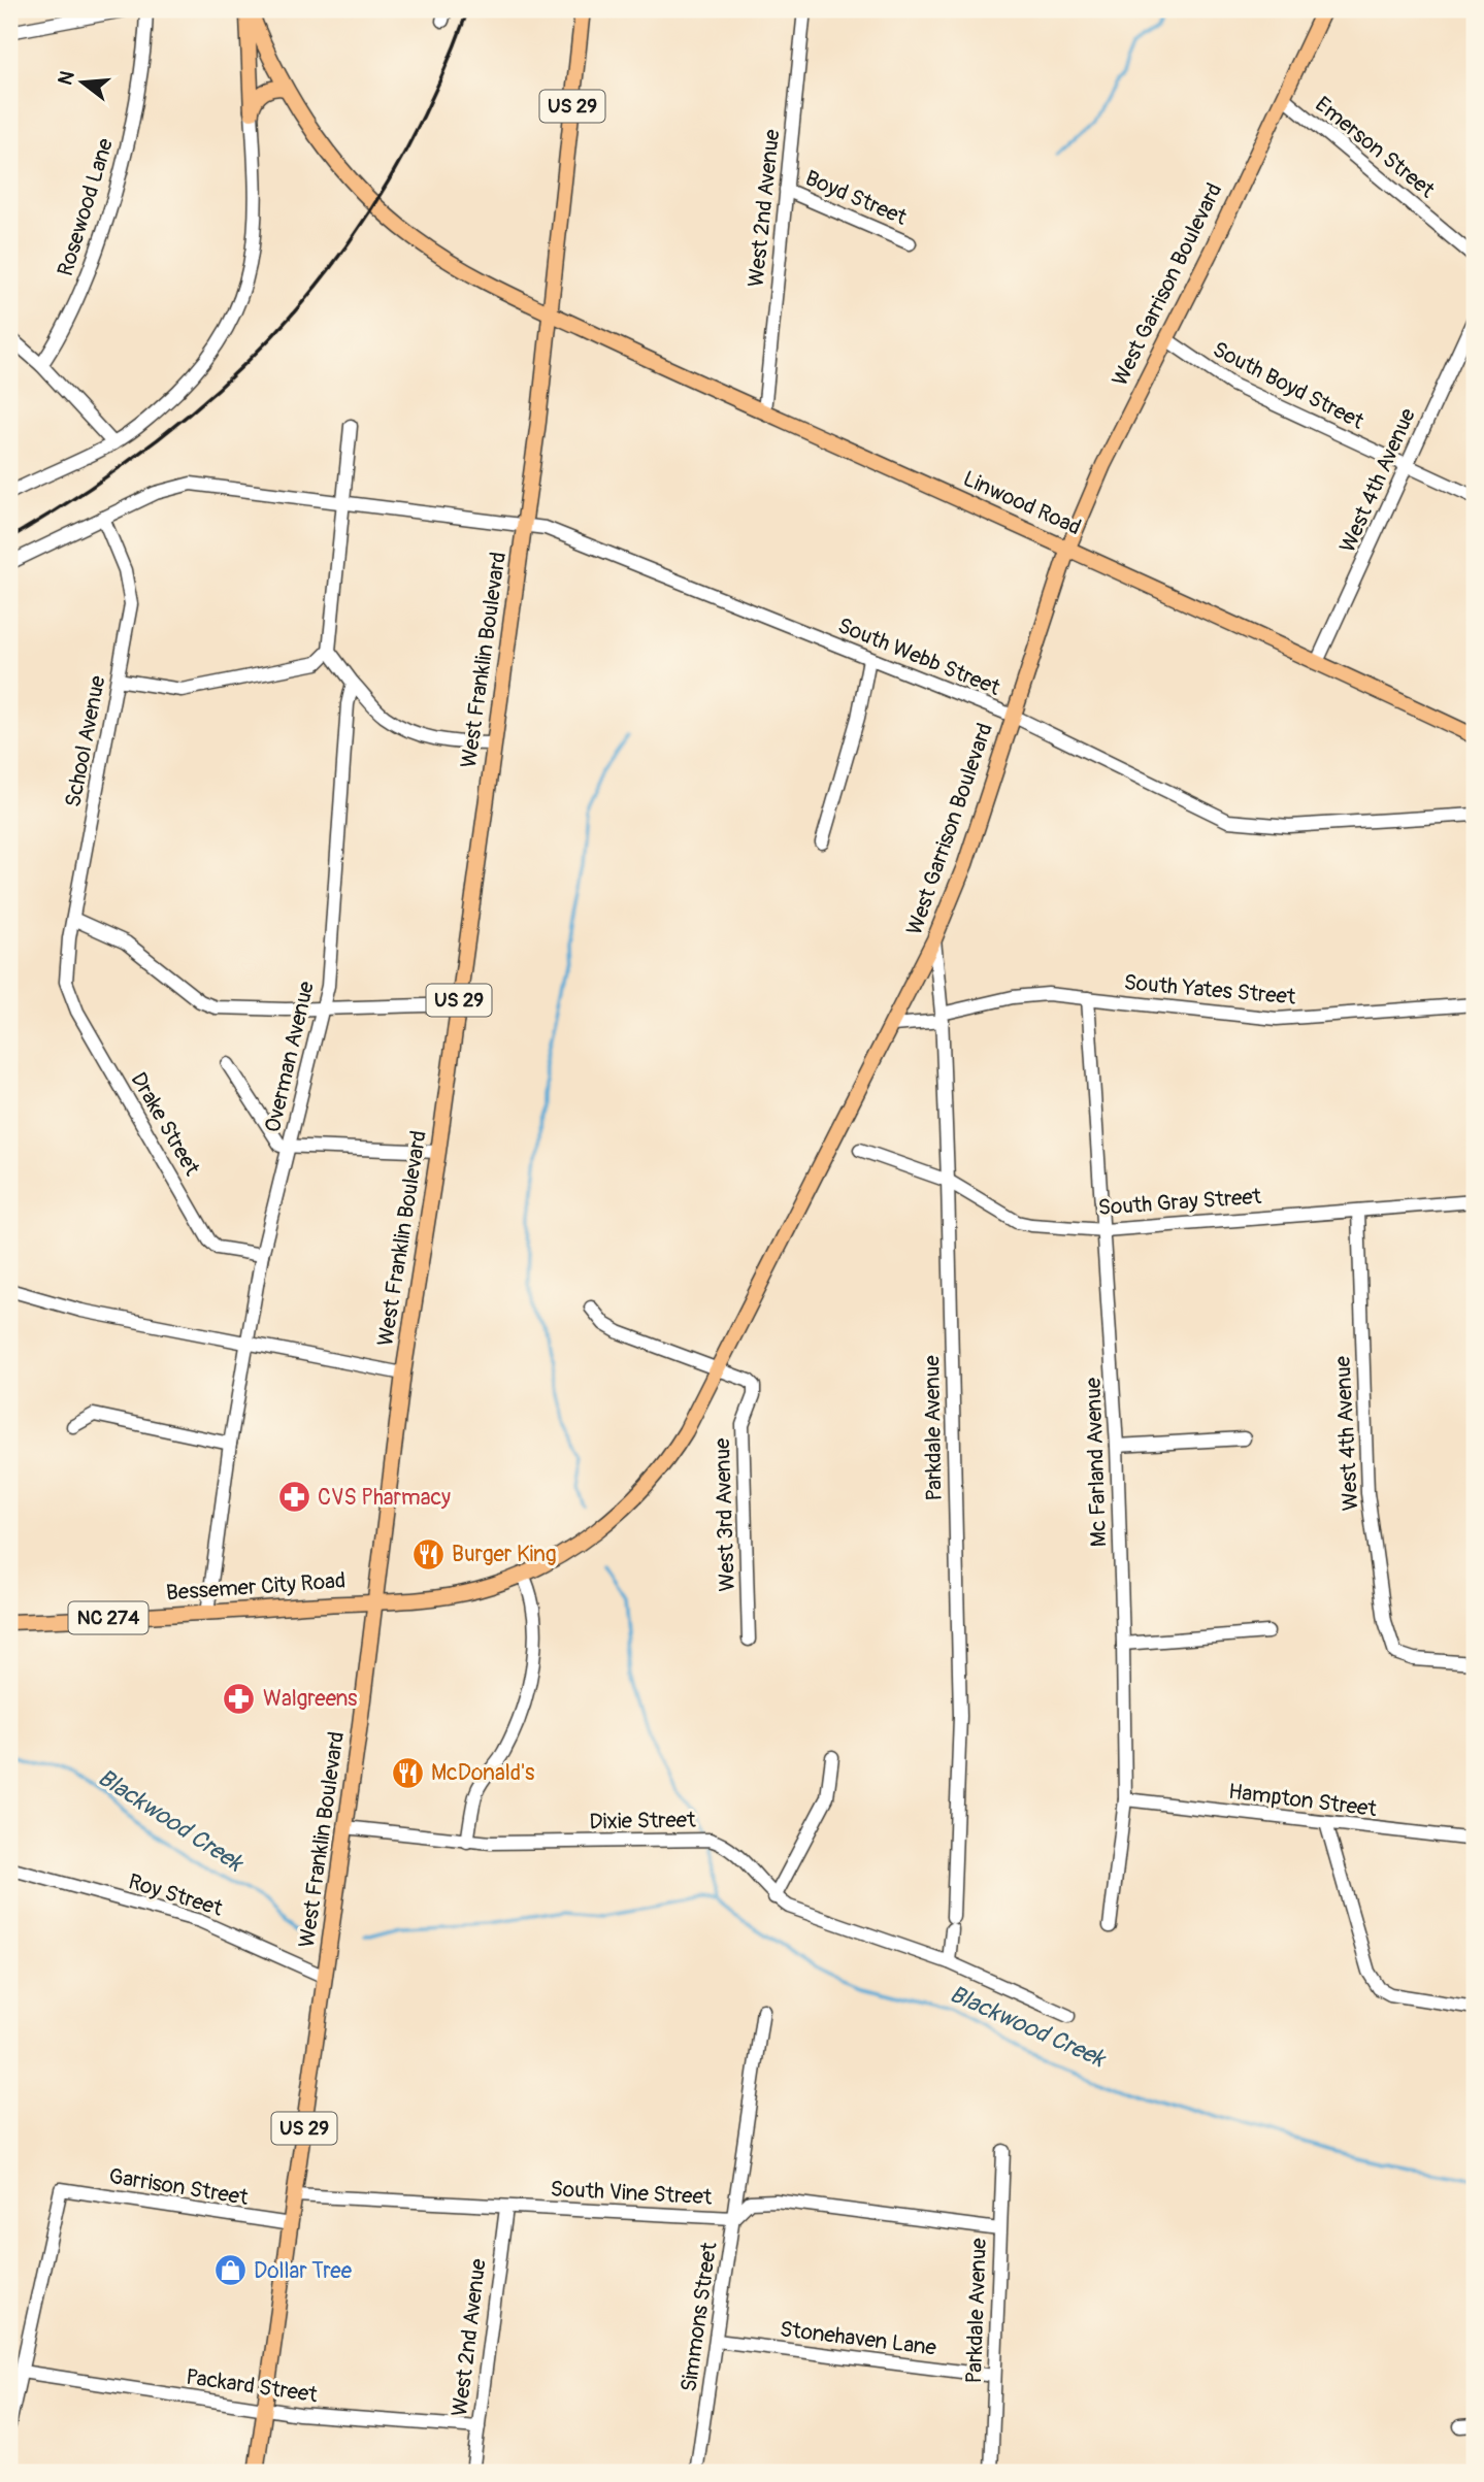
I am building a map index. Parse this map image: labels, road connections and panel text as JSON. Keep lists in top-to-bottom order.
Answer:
{
  "streets": {
    "main road": [
      "US 29",
      "West Garrison Boulevard",
      "Linwood Road",
      "West Franklin Boulevard",
      "Bessemer City Road",
      "NC 274"
    ],
    "street": [
      "Emerson Street",
      "Boyd Street",
      "Rosewood Lane",
      "West 2nd Avenue",
      "South Boyd Street",
      "West 4th Avenue",
      "South Webb Street",
      "School Avenue",
      "South Yates Street",
      "Overman Avenue",
      "Drake Street",
      "South Gray Street",
      "Parkdale Avenue",
      "Mc Farland Avenue",
      "West 3rd Avenue",
      "Hampton Street",
      "Dixie Street",
      "Roy Street",
      "Garrison Street",
      "South Vine Street",
      "Simmons Street",
      "Stonehaven Lane",
      "Packard Street"
    ]
  },
  "crossings": [
    ["Emerson Street", "West Garrison Boulevard"],
    ["Boyd Street", "West 2nd Avenue"],
    ["West 2nd Avenue", "Linwood Road"],
    ["West 2nd Avenue", "South Vine Street"],
    ["West 2nd Avenue", "Packard Street"],
    ["West Garrison Boulevard", "South Boyd Street"],
    ["West Garrison Boulevard", "Linwood Road"],
    ["West Garrison Boulevard", "South Webb Street"],
    ["West Garrison Boulevard", "West Franklin Boulevard"],
    ["West Garrison Boulevard", "South Yates Street"],
    ["West Garrison Boulevard", "Parkdale Avenue"],
    ["West Garrison Boulevard", "West 3rd Avenue"],
    ["West Garrison Boulevard", "Bessemer City Road"],
    ["South Boyd Street", "West 4th Avenue"],
    ["West 4th Avenue", "Linwood Road"],
    ["West 4th Avenue", "South Gray Street"],
    ["Linwood Road", "West Franklin Boulevard"],
    ["South Webb Street", "West Franklin Boulevard"],
    ["South Webb Street", "School Avenue"],
    ["West Franklin Boulevard", "Bessemer City Road"],
    ["West Franklin Boulevard", "Dixie Street"],
    ["West Franklin Boulevard", "Roy Street"],
    ["West Franklin Boulevard", "Garrison Street"],
    ["West Franklin Boulevard", "South Vine Street"],
    ["West Franklin Boulevard", "Packard Street"],
    ["School Avenue", "Drake Street"],
    ["South Yates Street", "Parkdale Avenue"],
    ["South Yates Street", "Mc Farland Avenue"],
    ["Overman Avenue", "Drake Street"],
    ["Overman Avenue", "Bessemer City Road"],
    ["South Gray Street", "Parkdale Avenue"],
    ["South Gray Street", "Mc Farland Avenue"],
    ["Parkdale Avenue", "Dixie Street"],
    ["Parkdale Avenue", "South Vine Street"],
    ["Parkdale Avenue", "Stonehaven Lane"],
    ["Mc Farland Avenue", "Hampton Street"],
    ["Garrison Street", "Packard Street"],
    ["South Vine Street", "Simmons Street"],
    ["Simmons Street", "Stonehaven Lane"]
  ],
  "water": ["Blackwood Creek"],
  "places": {
    "pharmacy": ["CVS Pharmacy", "Walgreens"],
    "restaurant": ["Burger King", "McDonald's"],
    "shop": ["Dollar Tree"]
  },
  "north": "left"
}
